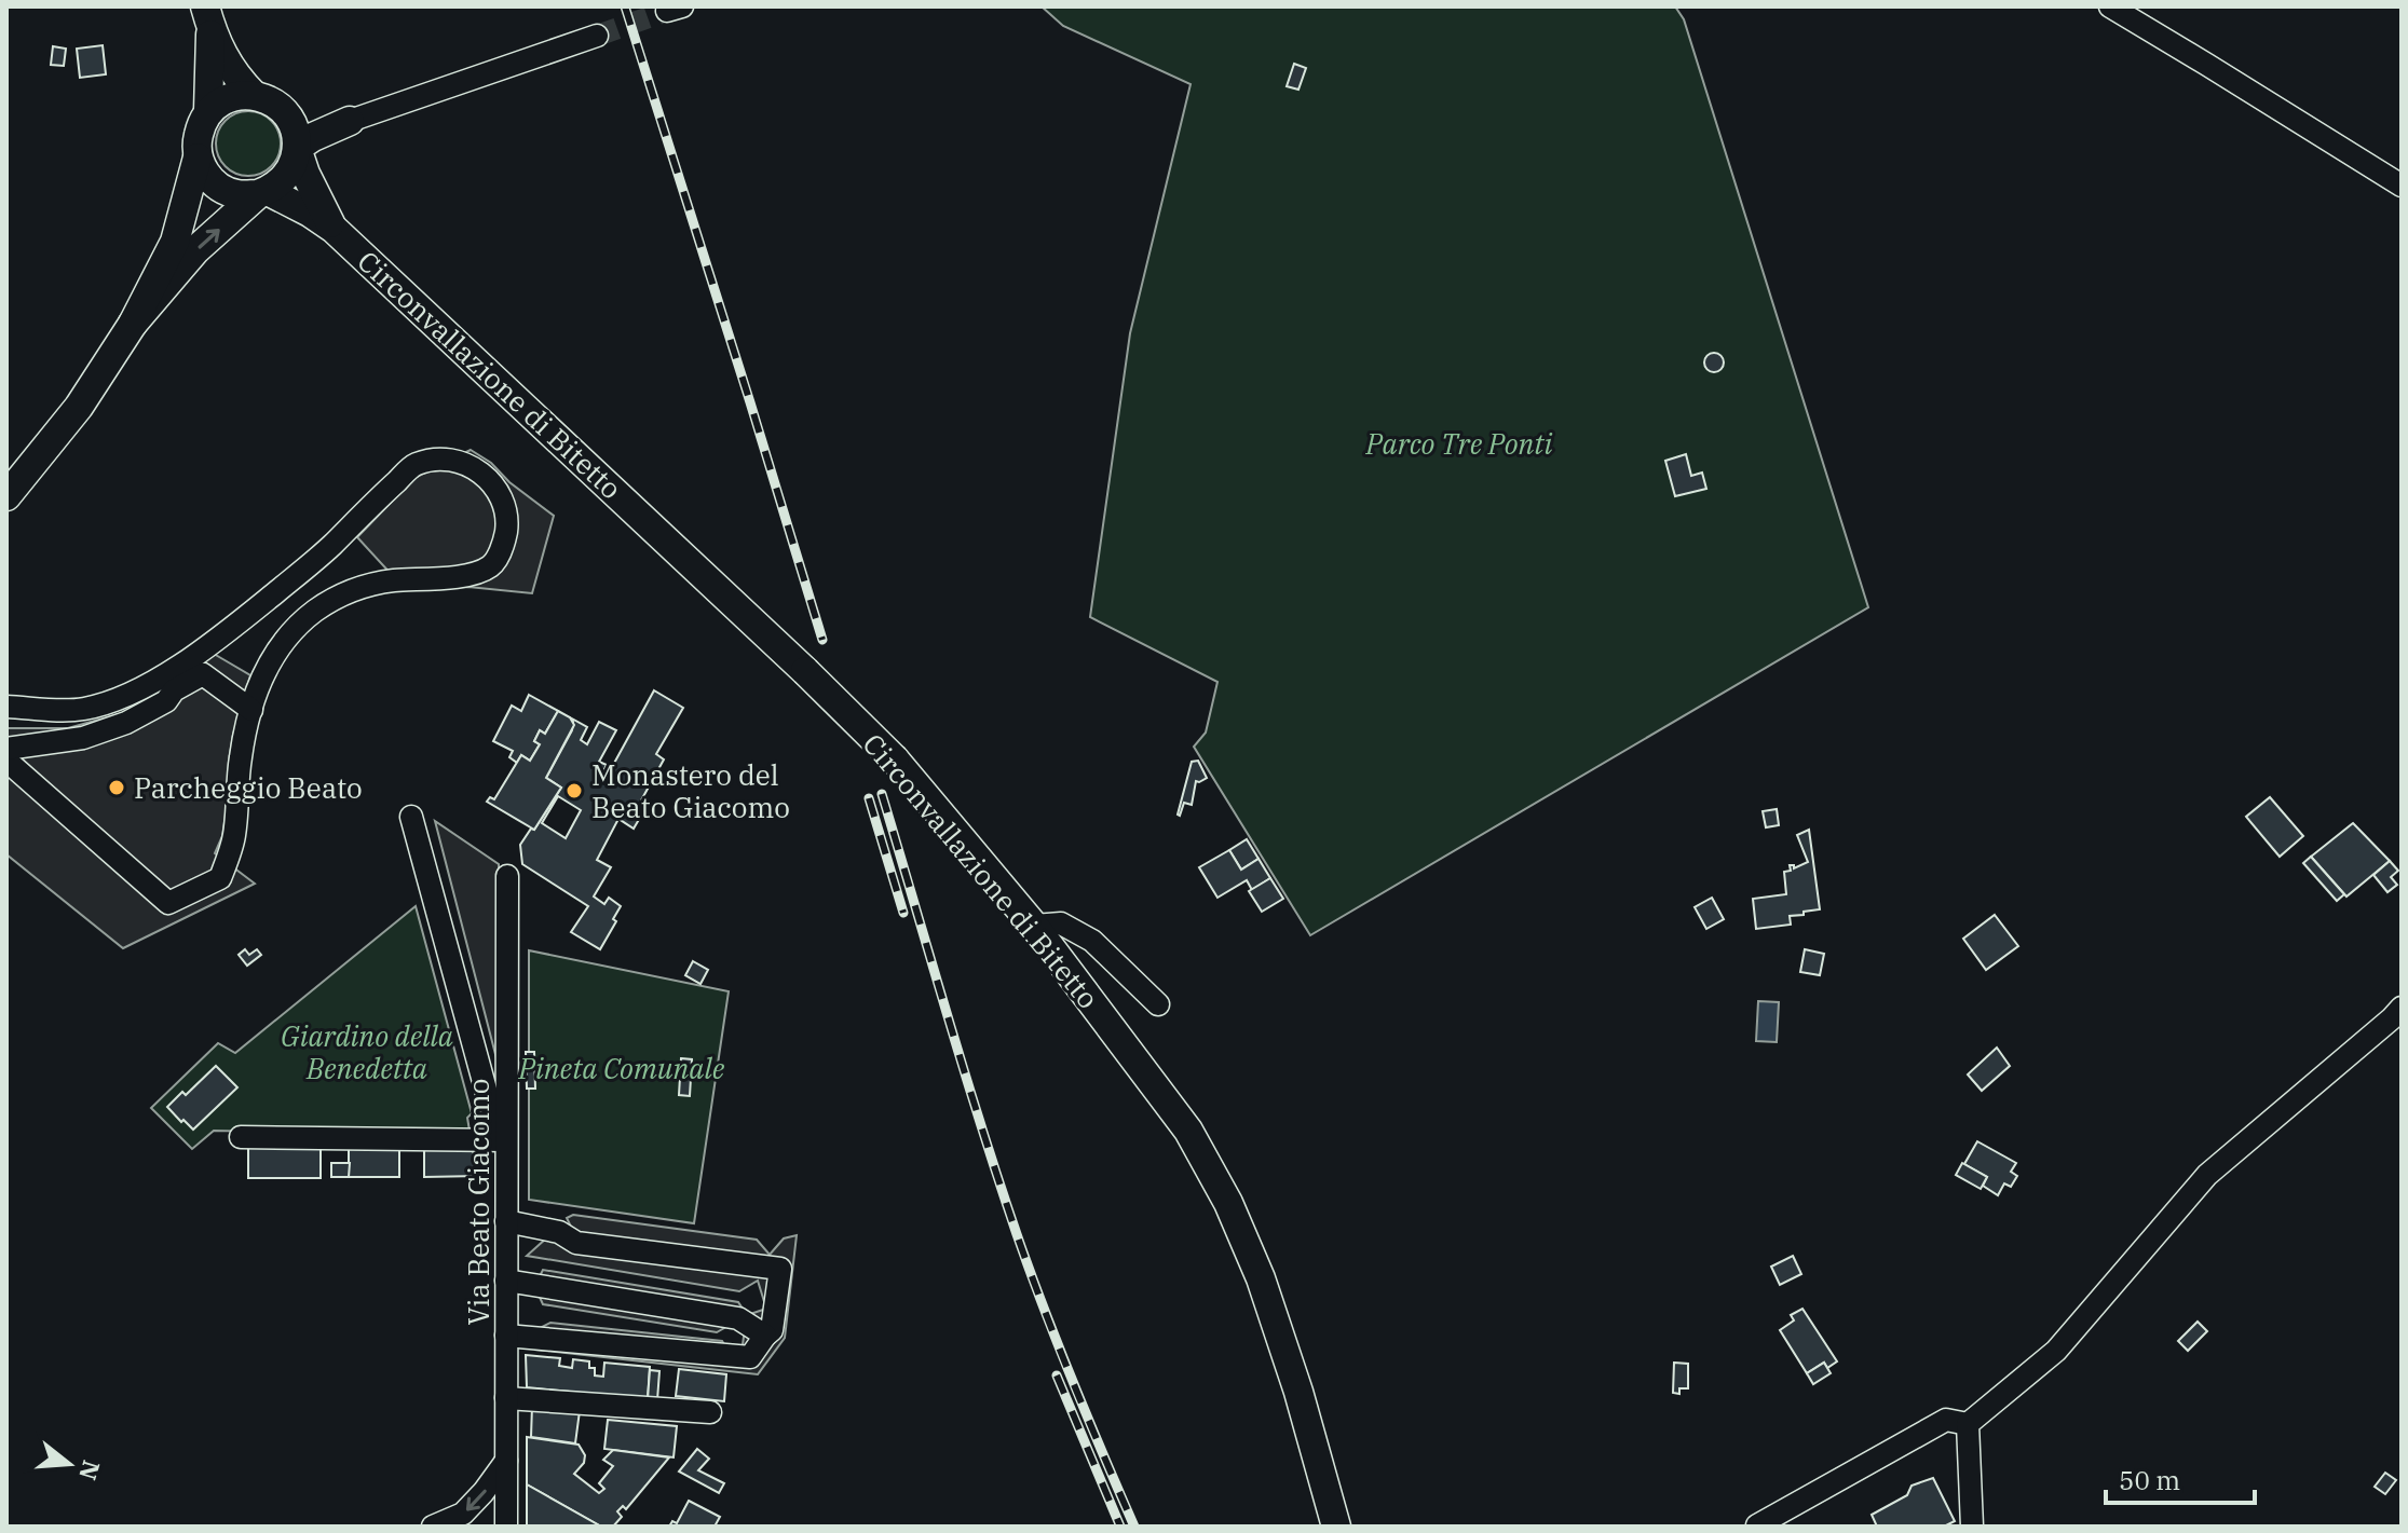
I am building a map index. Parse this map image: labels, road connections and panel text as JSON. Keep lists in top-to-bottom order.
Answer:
{
  "streets": {
    "main road": ["Circonvallazione di Bitetto"],
    "street": ["Via Beato Giacomo"]
  },
  "parks": ["Parco Tre Ponti", "Giardino della Benedetta", "Pineta Comunale"],
  "places": ["Parcheggio Beato", "Monastero del Beato Giacomo"],
  "scale_bar": "50 m",
  "north": "right"
}
